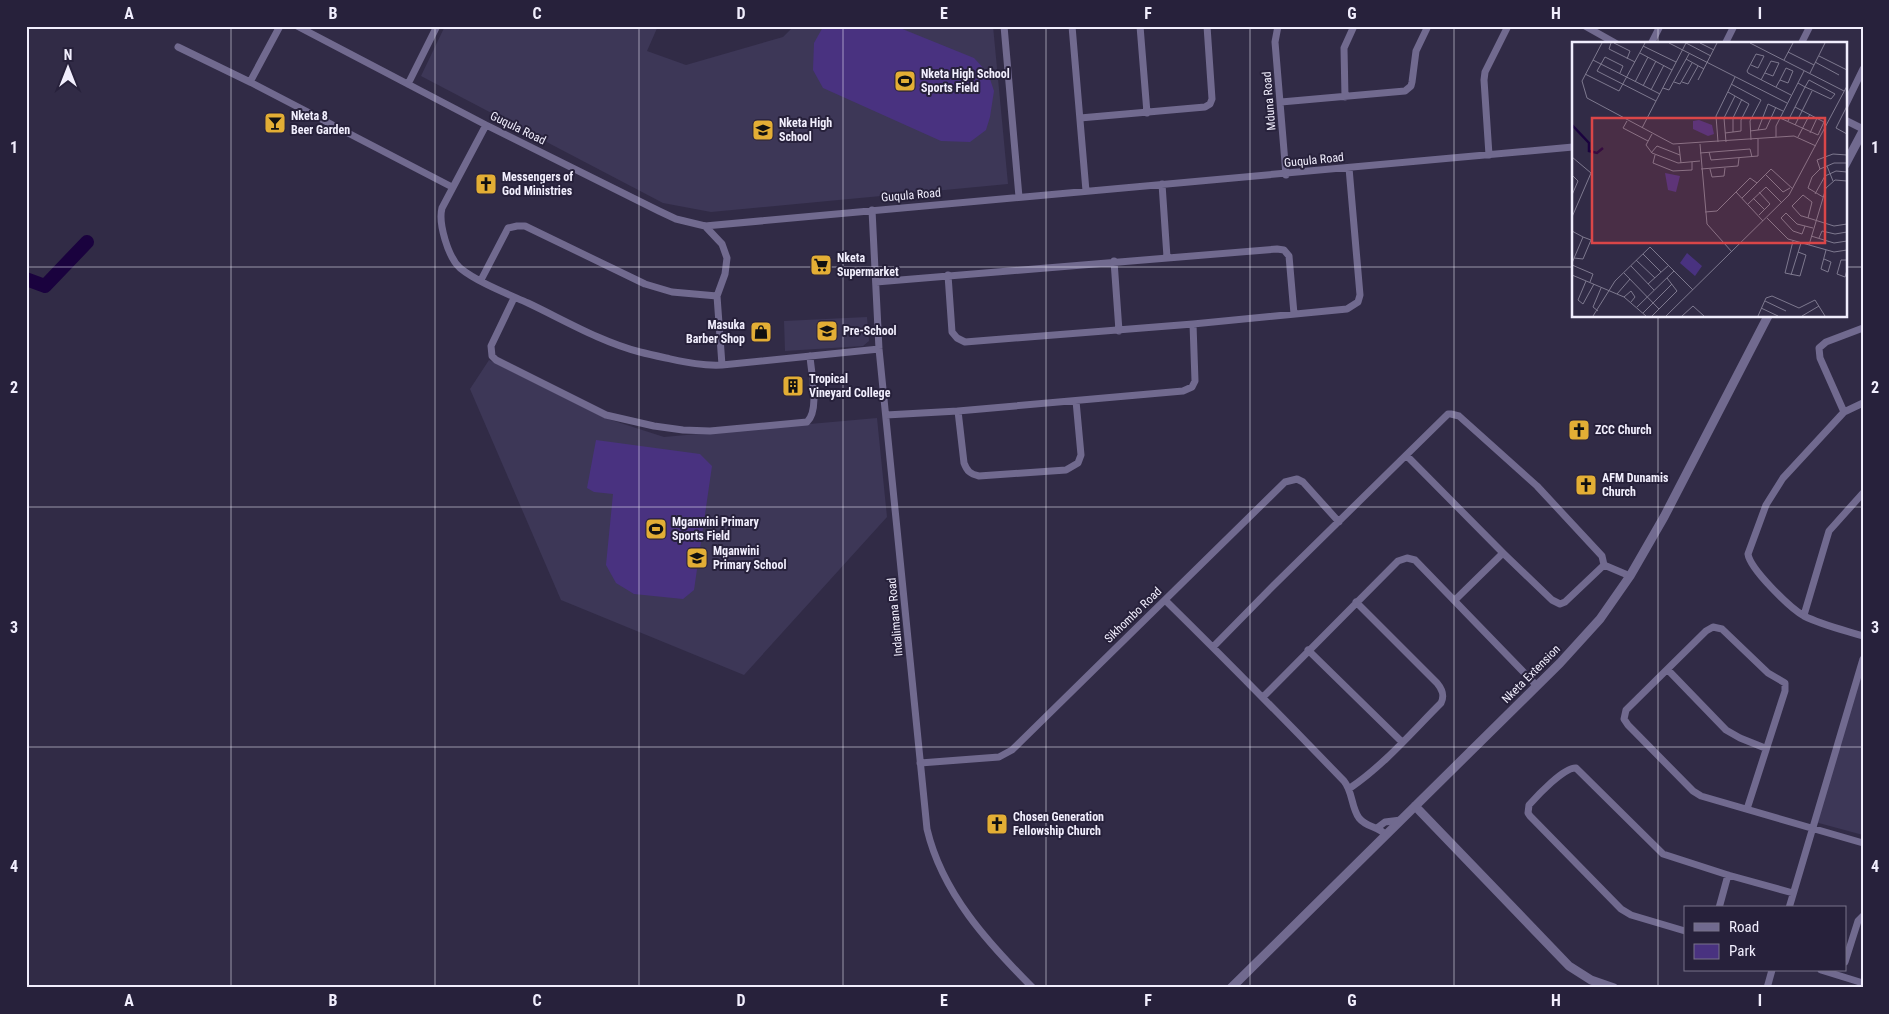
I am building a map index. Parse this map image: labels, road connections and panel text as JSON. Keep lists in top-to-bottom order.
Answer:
{
  "streets": {
    "street": [
      "Mduna Road",
      "Guqula Road",
      "Sikhombo Road",
      "Indalimana Road",
      "Nketa Extension"
    ]
  },
  "crossings": [
    ["Mduna Road", "Guqula Road"],
    ["Guqula Road", "Indalimana Road"],
    ["Sikhombo Road", "Indalimana Road"]
  ],
  "places": {
    "sports": ["Nketa High School Sports Field", "Mganwini Primary Sports Field"],
    "bar": ["Nketa 8 Beer Garden"],
    "school or university": ["Nketa High School", "Pre-School", "Mganwini Primary School"],
    "church": [
      "Messengers of God Ministries",
      "ZCC Church",
      "AFM Dunamis Church",
      "Chosen Generation Fellowship Church"
    ],
    "supermarket": ["Nketa Supermarket"],
    "shop": ["Masuka Barber Shop"],
    "building": ["Tropical Vineyard College"]
  },
  "legend": ["Road", "Park"],
  "north": "top",
  "grid": {
    "columns": [
      "A",
      "B",
      "C",
      "D",
      "E",
      "F",
      "G",
      "H",
      "I"
    ],
    "rows": [
      "1",
      "2",
      "3",
      "4"
    ]
  }
}
